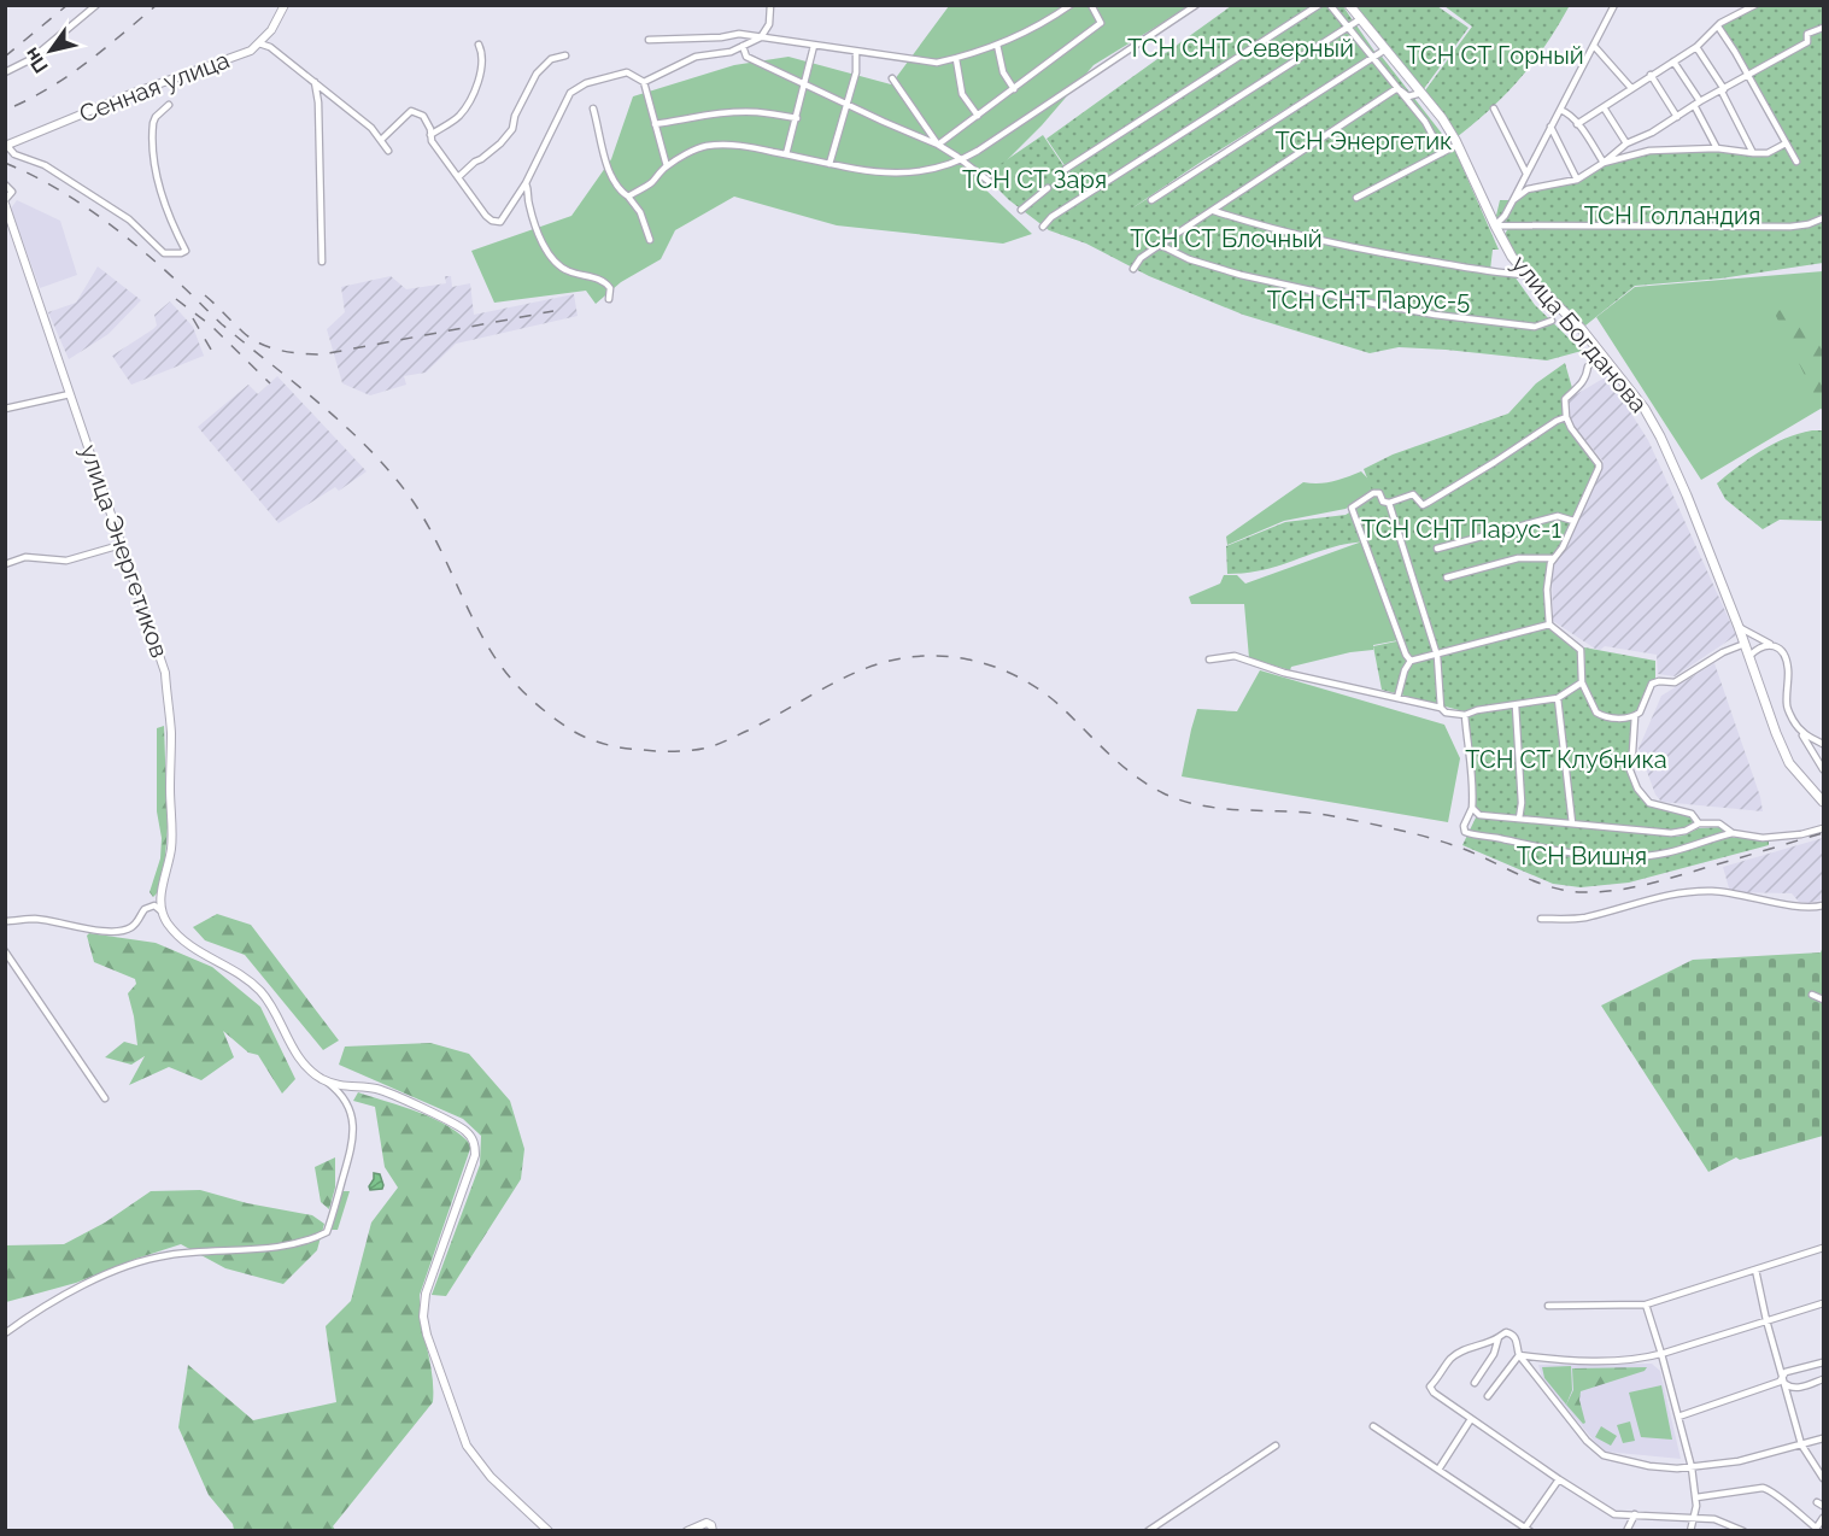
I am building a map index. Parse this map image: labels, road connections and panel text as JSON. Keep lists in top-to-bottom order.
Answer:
{
  "streets": {
    "main road": ["Сенная улица", "улица Богданова", "улица Энергетиков"]
  },
  "parks": [
    "ТСН СНТ Северный",
    "ТСН СТ Горный",
    "ТСН Энергетик",
    "ТСН СТ Заря",
    "ТСН Голландия",
    "ТСН СТ Блочный",
    "ТСН СНТ Парус-5",
    "ТСН СНТ Парус-1",
    "ТСН СТ Клубника",
    "ТСН Вишня"
  ],
  "north": "bottom left"
}
